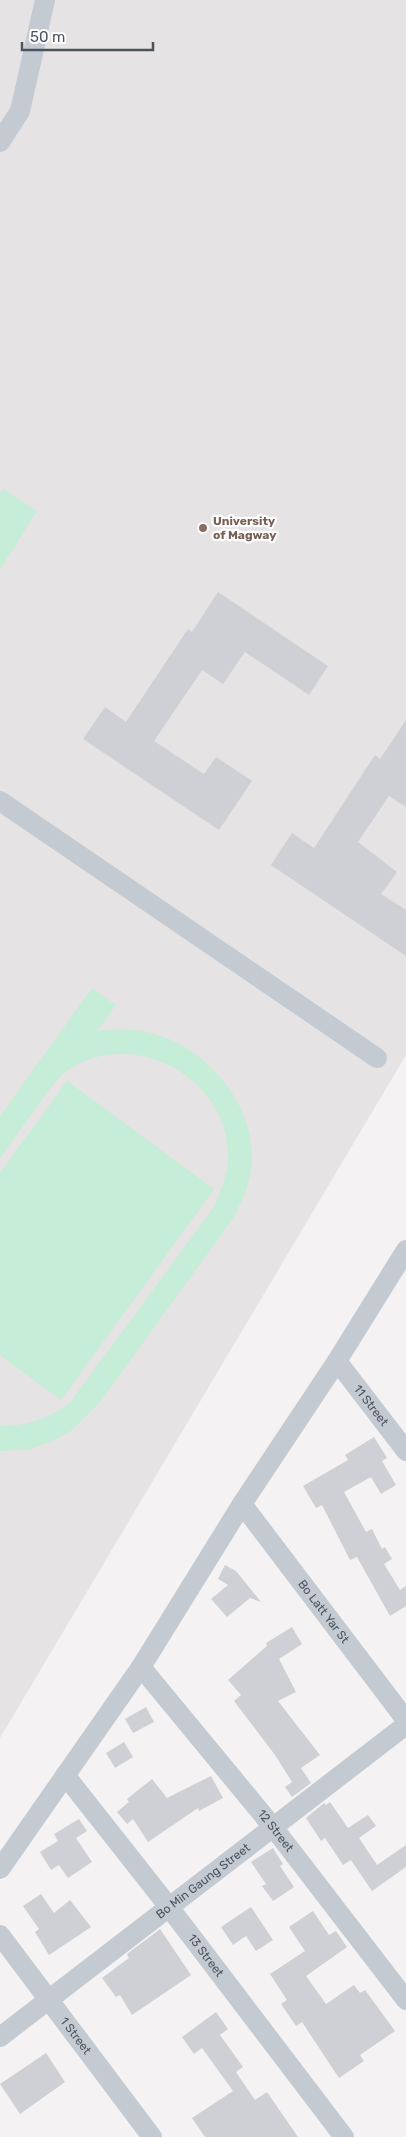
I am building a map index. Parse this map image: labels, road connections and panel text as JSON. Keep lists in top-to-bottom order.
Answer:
{
  "streets": {
    "street": [
      "11 Street",
      "Bo Latt Yar St",
      "12 Street",
      "Bo Min Gaung Street",
      "13 Street",
      "1 Street"
    ]
  },
  "crossings": [
    ["12 Street", "Bo Min Gaung Street"],
    ["Bo Min Gaung Street", "13 Street"],
    ["Bo Min Gaung Street", "1 Street"]
  ],
  "places": ["University of Magway"],
  "scale_bar": "50 m"
}
